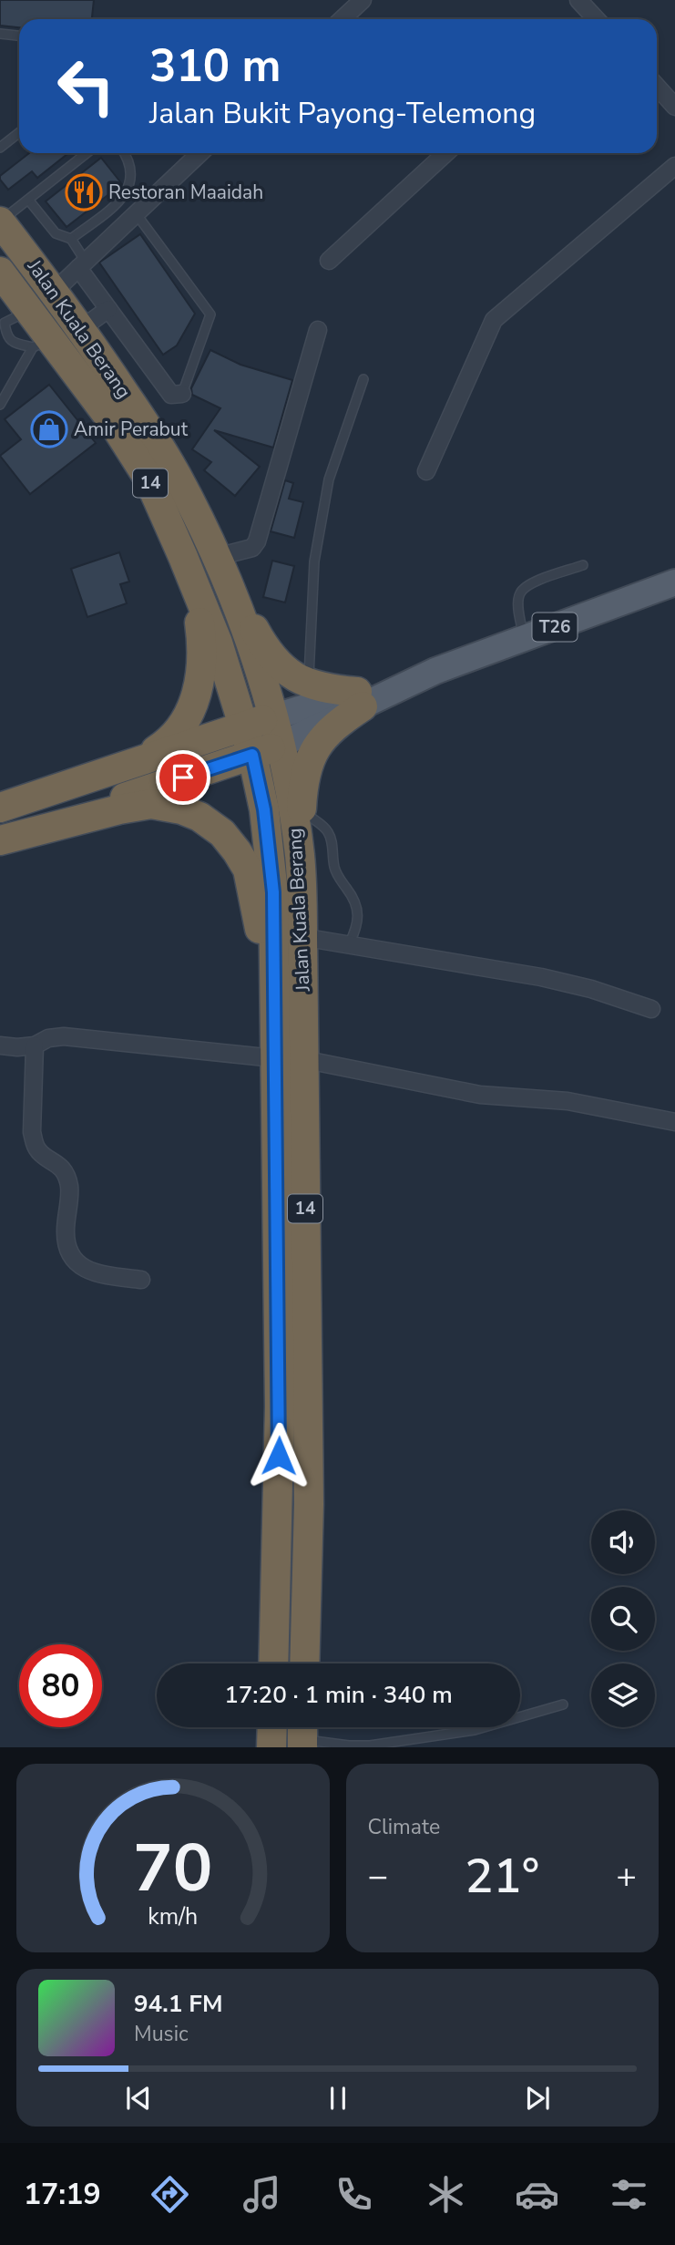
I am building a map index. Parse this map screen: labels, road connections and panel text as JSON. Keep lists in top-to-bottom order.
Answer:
{
  "streets": {
    "highway": ["Jalan Kuala Berang", "14"],
    "main road": ["T26"]
  },
  "places": {
    "restaurant": ["Restoran Maaidah"],
    "shop": ["Amir Perabut"]
  },
  "page": {
    "turn": ["310 m", "Jalan Bukit Payong-Telemong"],
    "limit": "80",
    "trip": "17:20 · 1 min · 340 m",
    "tile": "Climate",
    "heat": ["−", "21°", "+"],
    "song": ["94.1 FM", "Music"],
    "tabs": "17:19",
    "gauge": ["70", "km/h"]
  }
}
